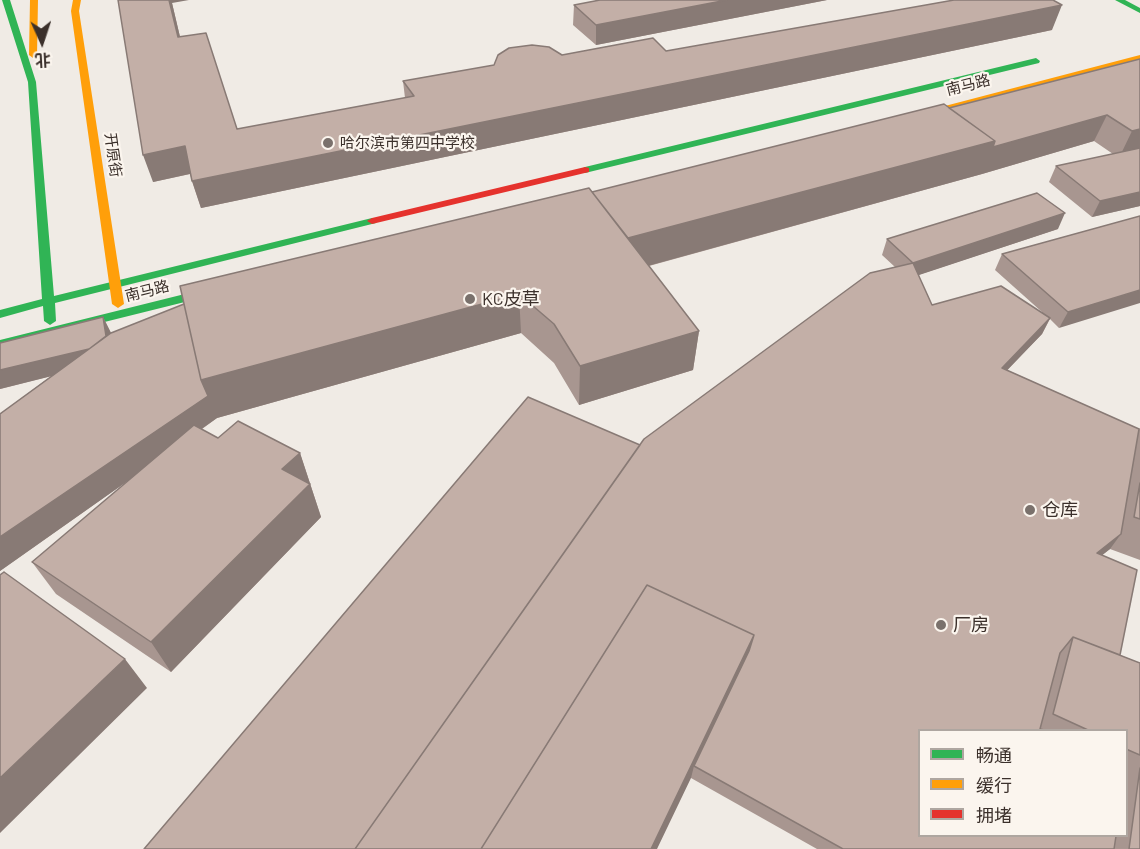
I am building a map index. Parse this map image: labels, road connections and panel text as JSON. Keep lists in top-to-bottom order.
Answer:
{
  "streets": {
    "main road": ["南马路", "开原街"]
  },
  "crossings": [
    ["南马路", "开原街"]
  ],
  "places": [
    "哈尔滨市第四中学校",
    "KC皮草",
    "仓库",
    "厂房"
  ],
  "legend": ["畅通", "缓行", "拥堵"],
  "north": "bottom"
}
